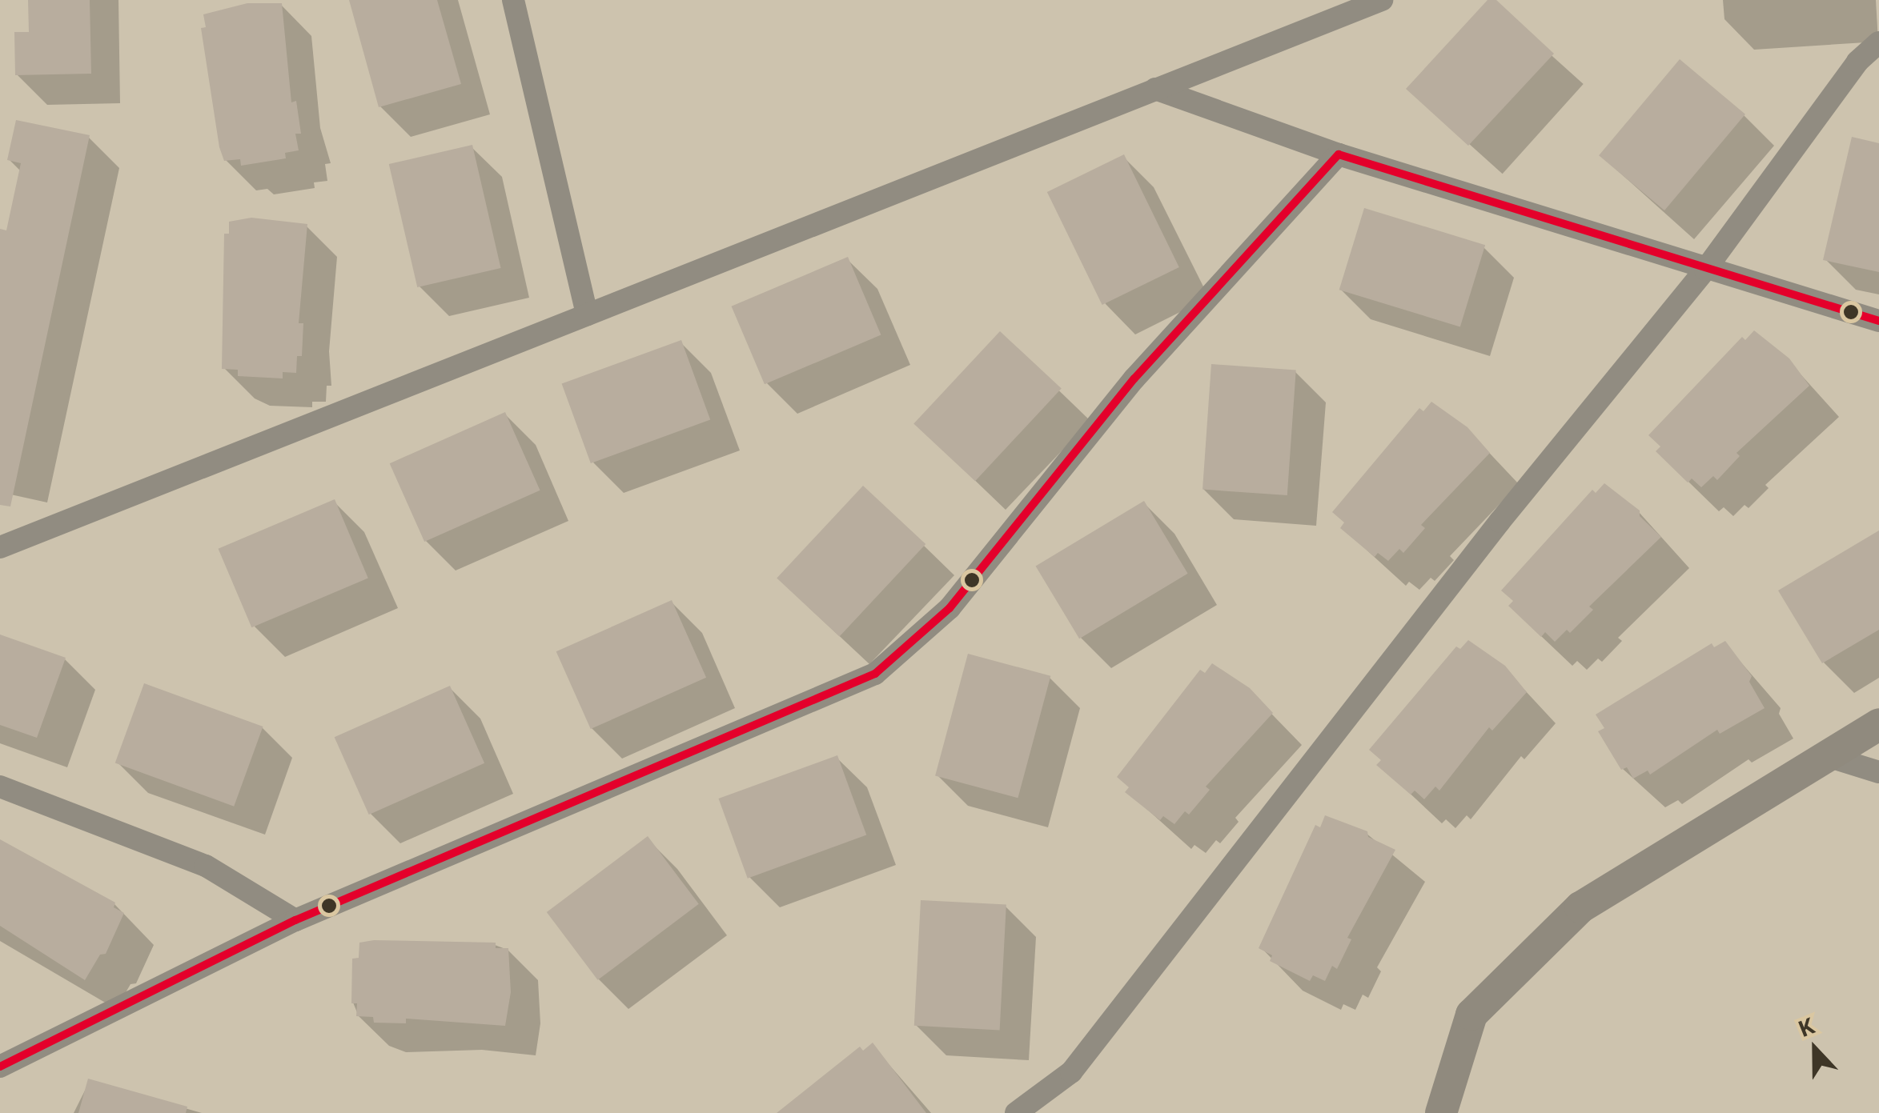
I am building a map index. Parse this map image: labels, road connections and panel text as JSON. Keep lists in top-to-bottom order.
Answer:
{
  "north": "top"
}
